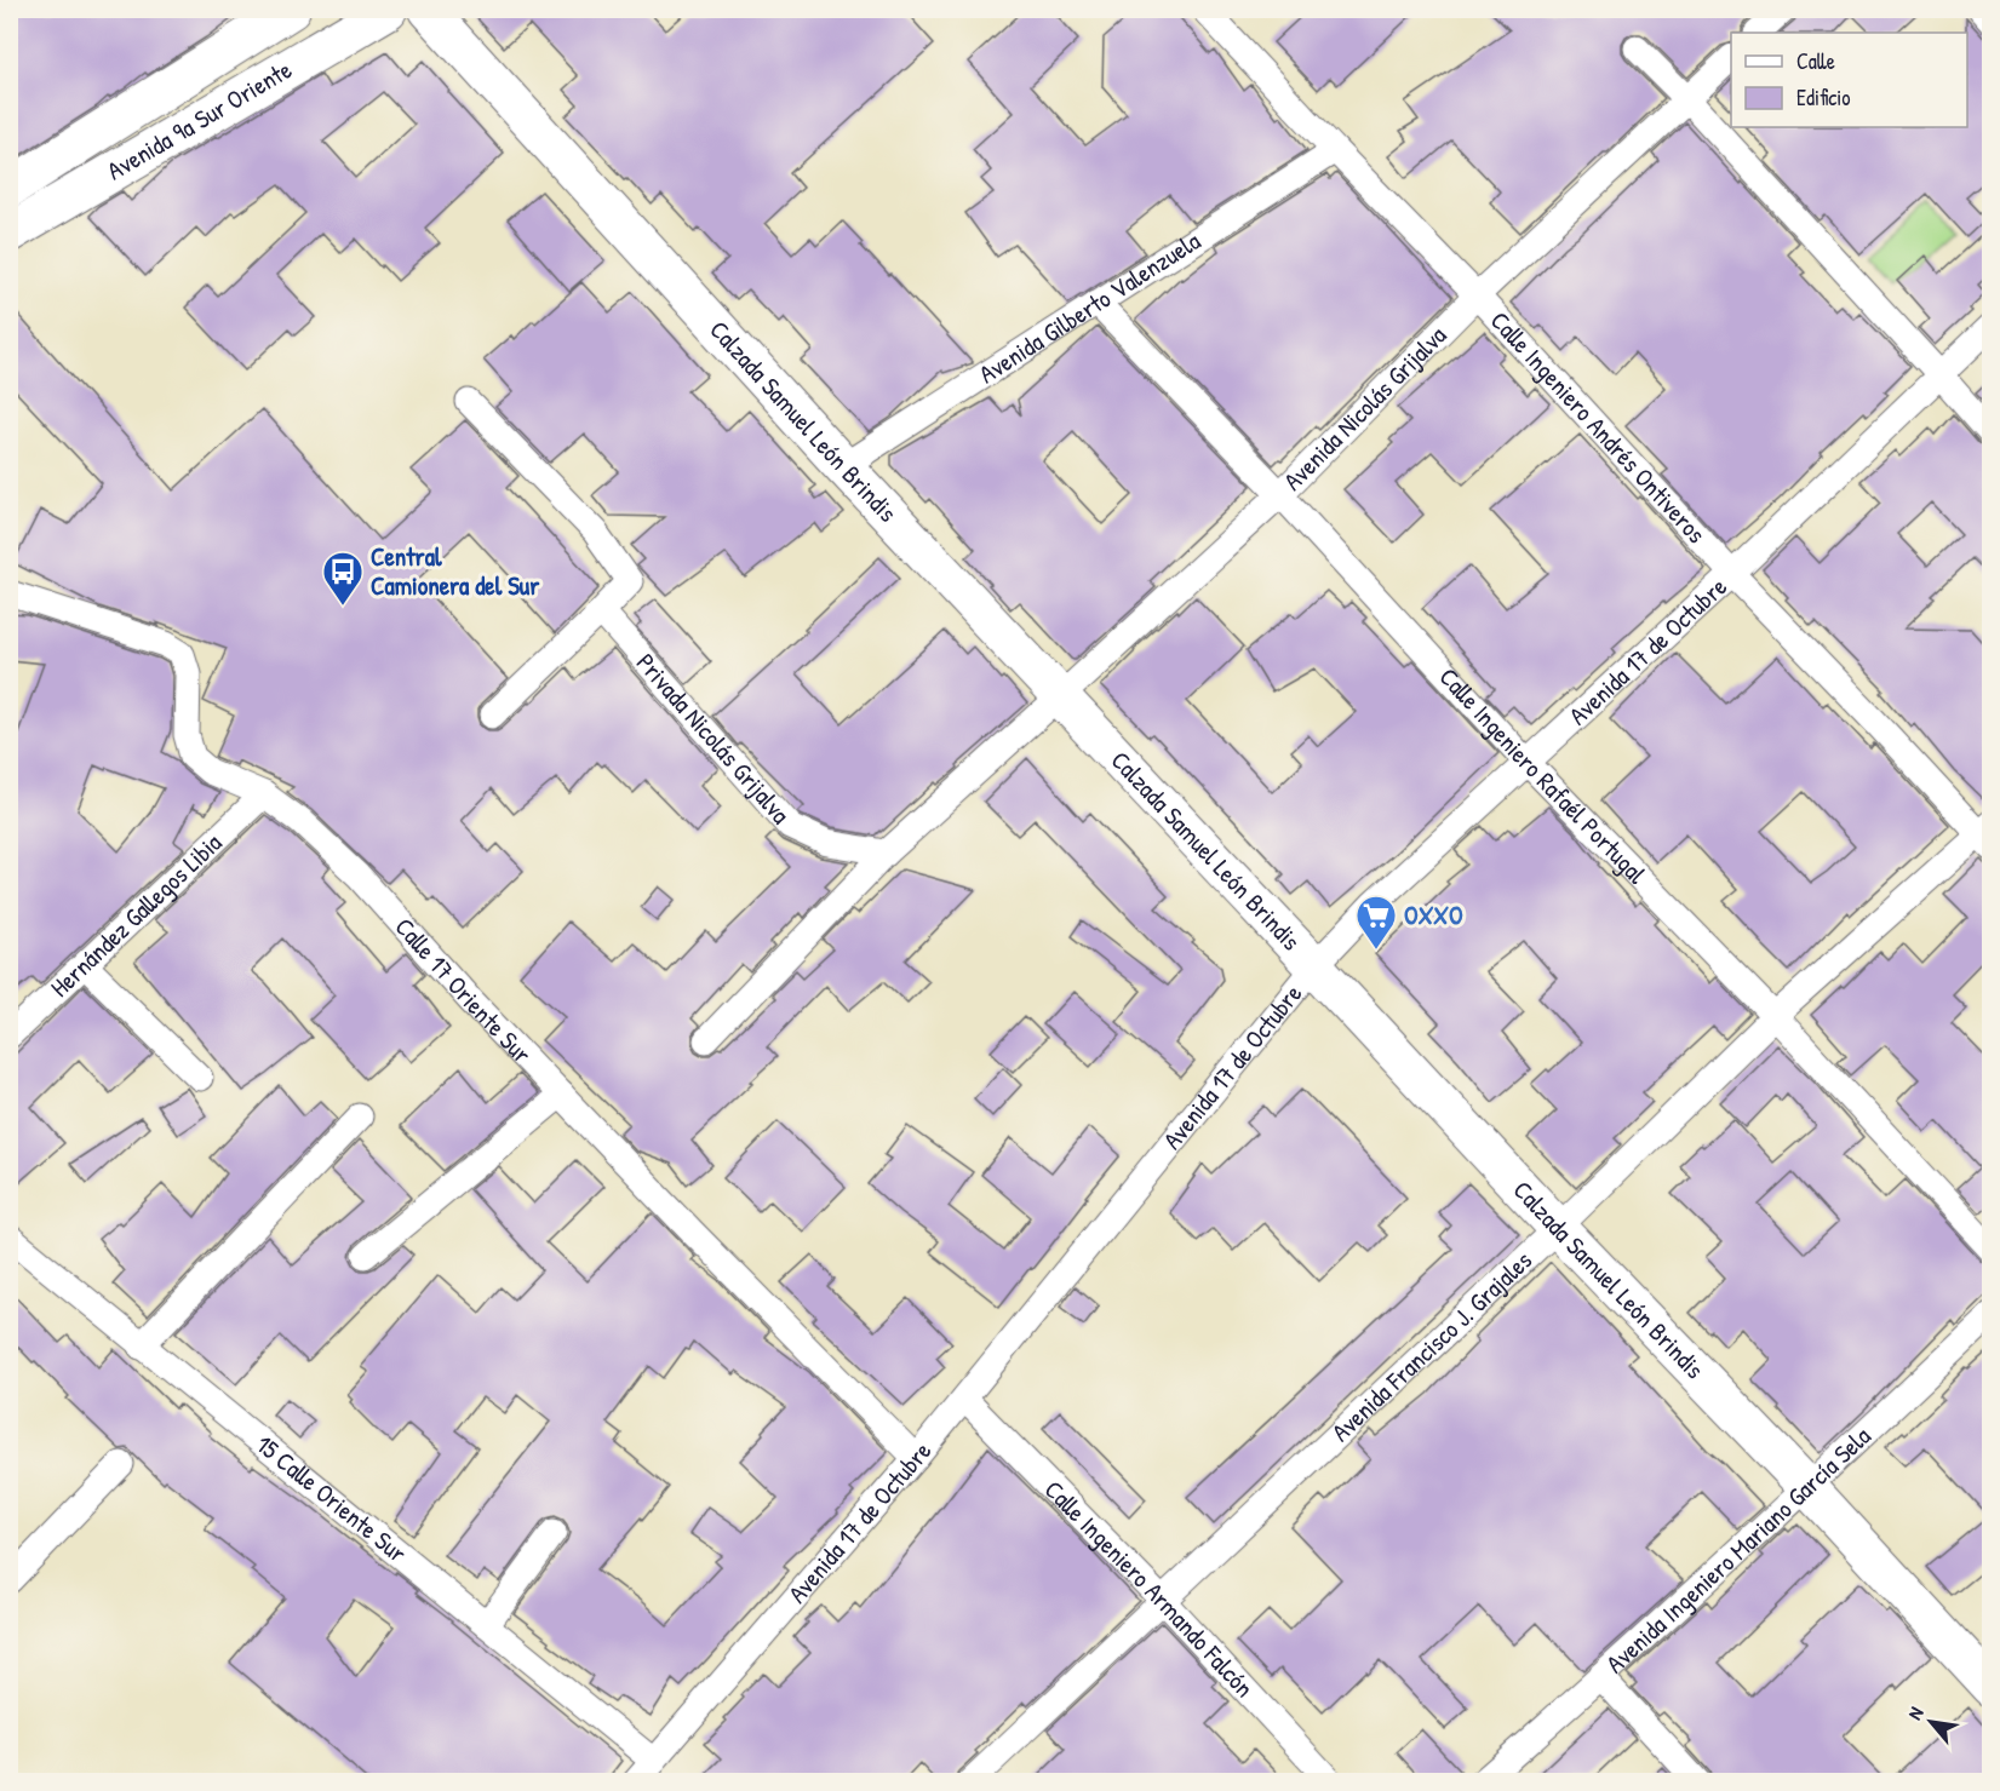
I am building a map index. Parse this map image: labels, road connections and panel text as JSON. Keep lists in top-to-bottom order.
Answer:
{
  "streets": {
    "street": [
      "Avenida 9a Sur Oriente",
      "Avenida Gilberto Valenzuela",
      "Avenida Nicolás Grijalva",
      "Calzada Samuel León Brindis",
      "Calle Ingeniero Andrés Ontiveros",
      "Avenida 17 de Octubre",
      "Privada Nicolás Grijalva",
      "Calle Ingeniero Rafaél Portugal",
      "Hernández Gallegos Libia",
      "Calle 17 Oriente Sur",
      "Avenida Francisco J. Grajales",
      "15 Calle Oriente Sur",
      "Avenida Ingeniero Mariano García Sela",
      "Calle Ingeniero Armando Falcón"
    ]
  },
  "crossings": [
    ["Avenida Gilberto Valenzuela", "Calzada Samuel León Brindis"],
    ["Avenida Gilberto Valenzuela", "Calle Ingeniero Andrés Ontiveros"],
    ["Avenida Gilberto Valenzuela", "Calle Ingeniero Rafaél Portugal"],
    ["Avenida Nicolás Grijalva", "Calzada Samuel León Brindis"],
    ["Avenida Nicolás Grijalva", "Calle Ingeniero Andrés Ontiveros"],
    ["Avenida Nicolás Grijalva", "Calle Ingeniero Rafaél Portugal"],
    ["Calzada Samuel León Brindis", "Avenida 17 de Octubre"],
    ["Calzada Samuel León Brindis", "Avenida Francisco J. Grajales"],
    ["Calzada Samuel León Brindis", "Avenida Ingeniero Mariano García Sela"],
    ["Calle Ingeniero Andrés Ontiveros", "Avenida 17 de Octubre"],
    ["Calle Ingeniero Andrés Ontiveros", "Avenida Francisco J. Grajales"],
    ["Avenida 17 de Octubre", "Calle Ingeniero Rafaél Portugal"],
    ["Avenida 17 de Octubre", "Calle 17 Oriente Sur"],
    ["Avenida 17 de Octubre", "15 Calle Oriente Sur"],
    ["Avenida 17 de Octubre", "Calle Ingeniero Armando Falcón"],
    ["Calle Ingeniero Rafaél Portugal", "Avenida Francisco J. Grajales"],
    ["Hernández Gallegos Libia", "Calle 17 Oriente Sur"],
    ["Avenida Francisco J. Grajales", "Calle Ingeniero Armando Falcón"]
  ],
  "places": {
    "bus stop": ["Central Camionera del Sur"],
    "supermarket": ["OXXO"]
  },
  "legend": ["Calle", "Edificio"],
  "north": "top left"
}
